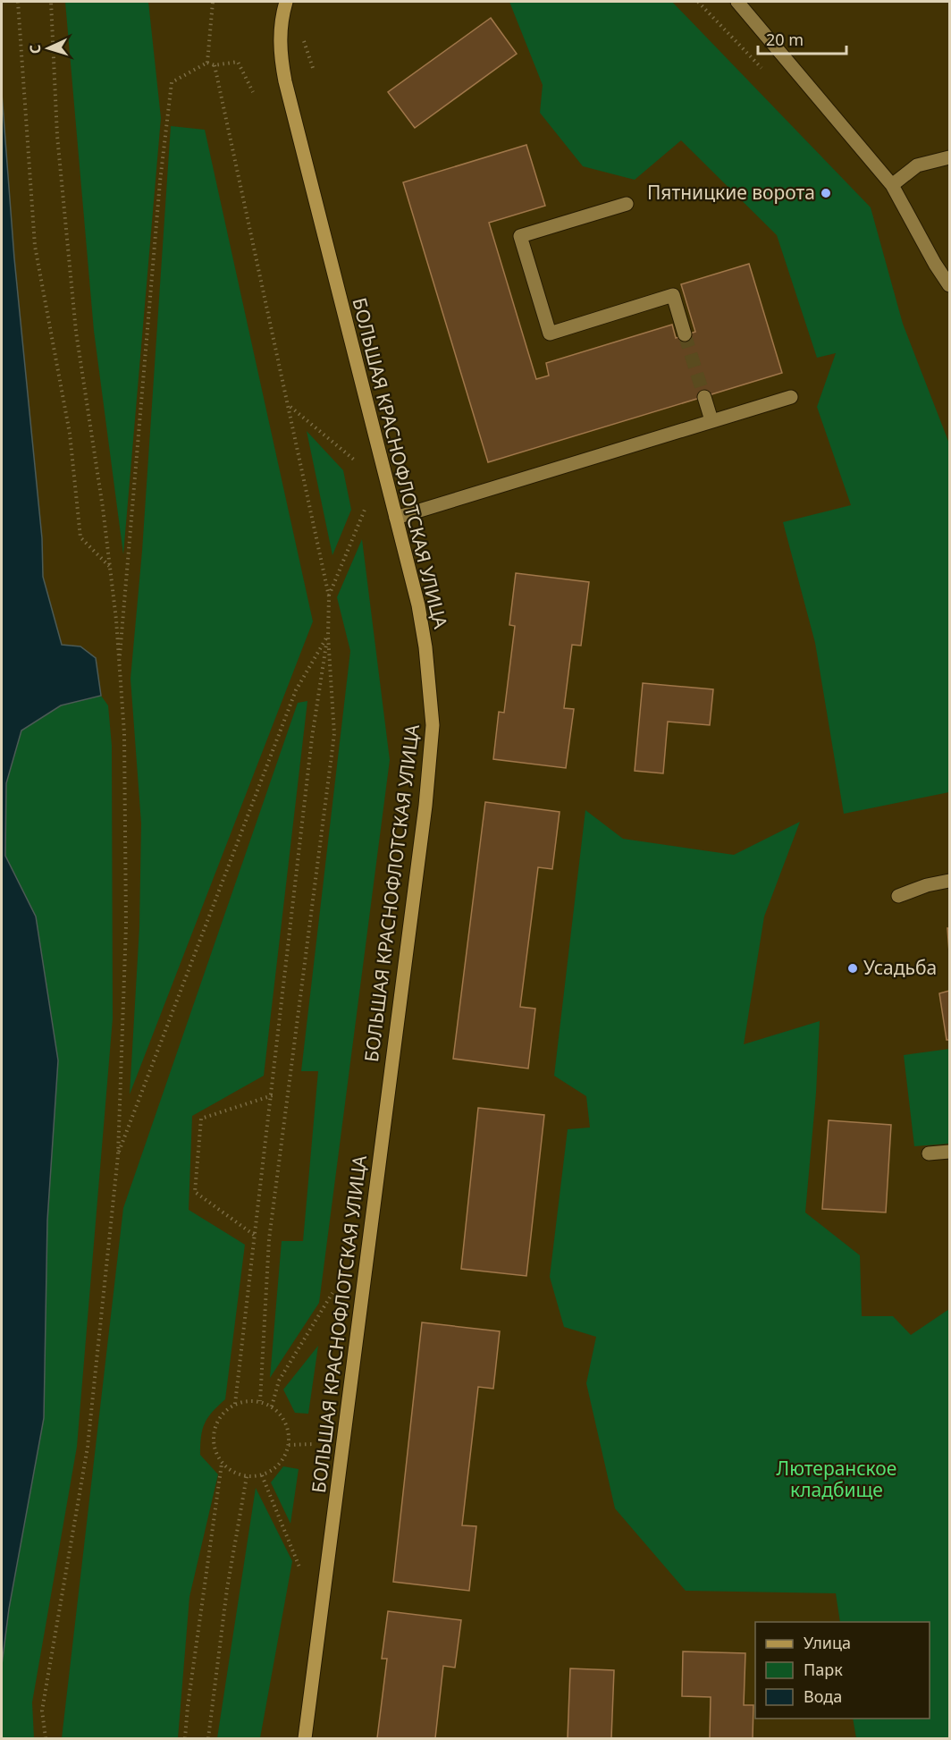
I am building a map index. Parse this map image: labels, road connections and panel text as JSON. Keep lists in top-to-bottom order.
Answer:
{
  "streets": {
    "main road": ["БОЛЬШАЯ КРАСНОФЛОТСКАЯ УЛИЦА"]
  },
  "parks": ["Лютеранское кладбище"],
  "places": ["Пятницкие ворота", "Усадьба"],
  "legend": ["Улица", "Парк", "Вода"],
  "scale_bar": "20 m",
  "north": "left"
}
